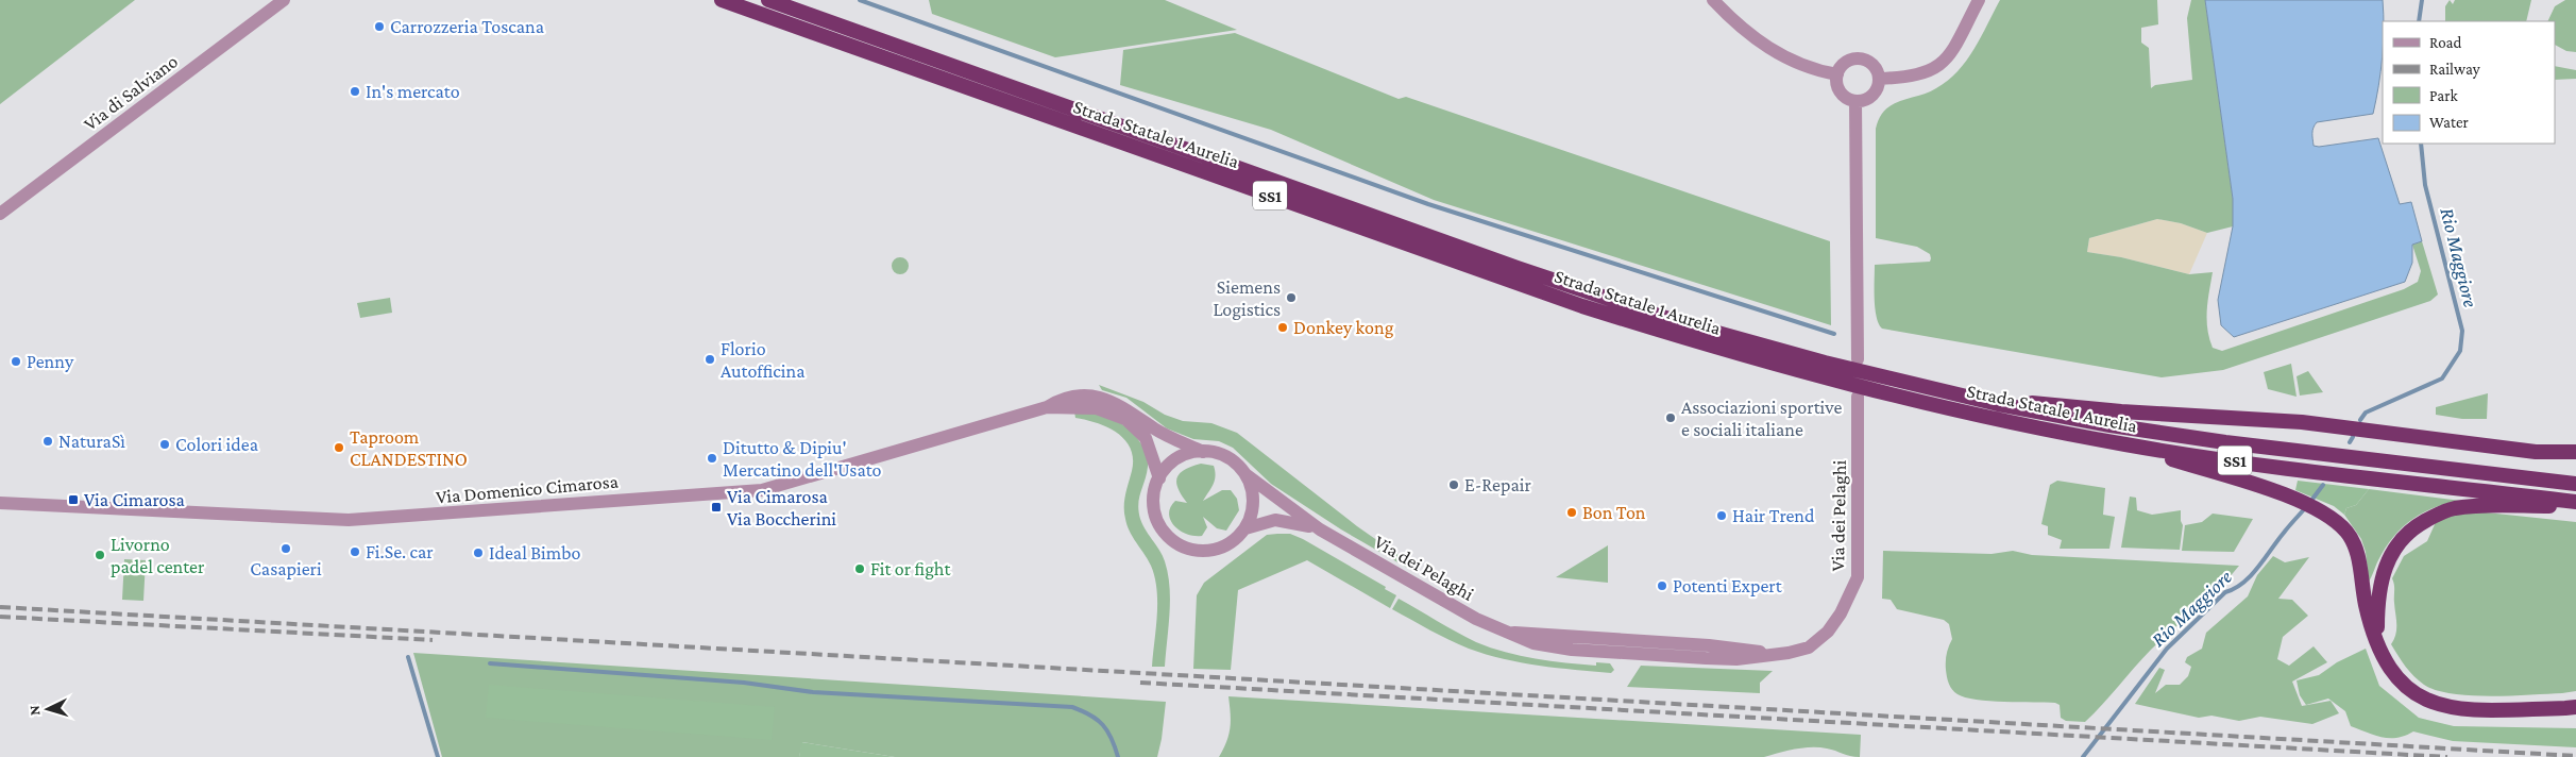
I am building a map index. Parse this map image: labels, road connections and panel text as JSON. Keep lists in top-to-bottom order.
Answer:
{
  "streets": {
    "highway": ["Strada Statale 1 Aurelia", "SS1"],
    "street": ["Via di Salviano", "Via Domenico Cimarosa", "Via dei Pelaghi"]
  },
  "crossings": [
    ["Via Domenico Cimarosa", "Via dei Pelaghi"]
  ],
  "water": ["Rio Maggiore"],
  "places": {
    "other": [
      "Carrozzeria Toscana",
      "In's mercato",
      "Siemens Logistics",
      "Donkey kong",
      "Florio Autofficina",
      "Penny",
      "Associazioni sportive e sociali italiane",
      "NaturaSì",
      "Colori idea",
      "Taproom CLANDESTINO",
      "Ditutto & Dipiu' Mercatino dell'Usato",
      "E-Repair",
      "Bon Ton",
      "Hair Trend",
      "Casapieri",
      "Fi.Se. car",
      "Ideal Bimbo",
      "Livorno padel center",
      "Fit or fight",
      "Potenti Expert"
    ],
    "transit": ["Via Cimarosa", "Via Cimarosa Via Boccherini"]
  },
  "legend": [
    "Road",
    "Railway",
    "Park",
    "Water"
  ],
  "north": "left"
}
